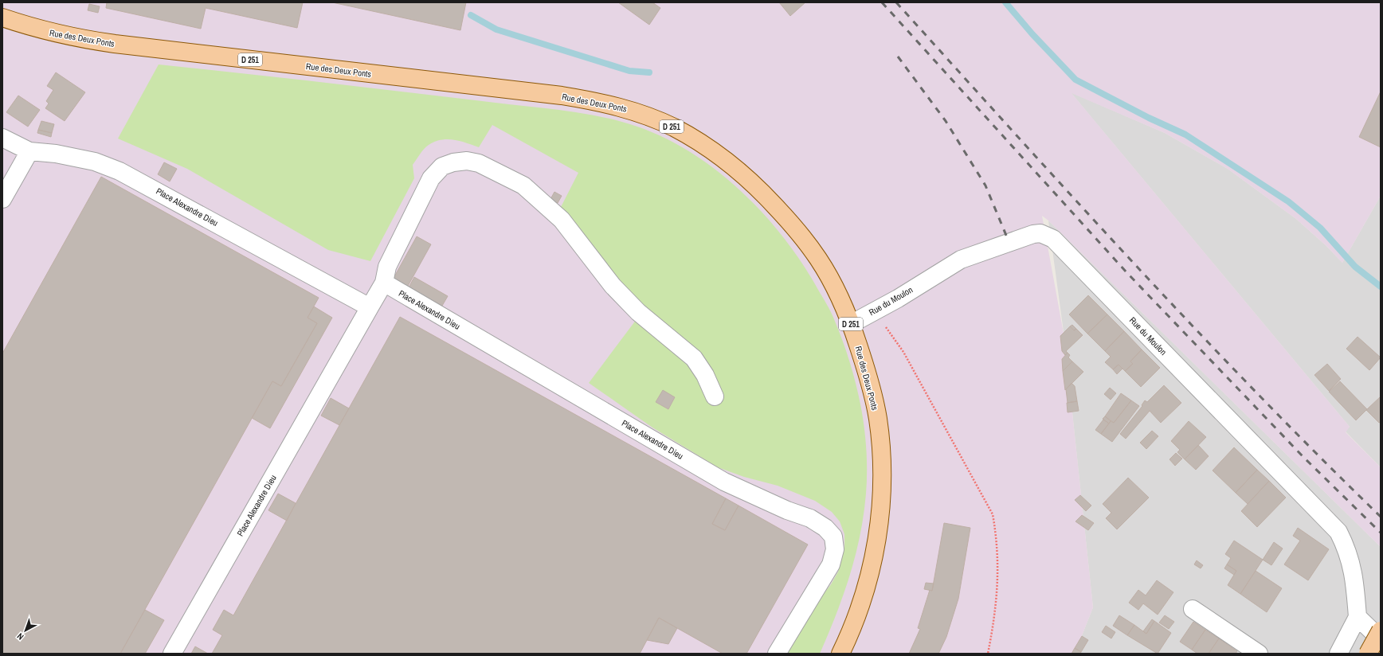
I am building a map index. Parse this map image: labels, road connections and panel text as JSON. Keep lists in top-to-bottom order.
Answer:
{
  "streets": {
    "main road": ["Rue des Deux Ponts", "D 251"],
    "street": ["Place Alexandre Dieu", "Rue du Moulon"]
  },
  "crossings": [
    ["Rue des Deux Ponts", "Rue du Moulon"]
  ],
  "north": "bottom left"
}
